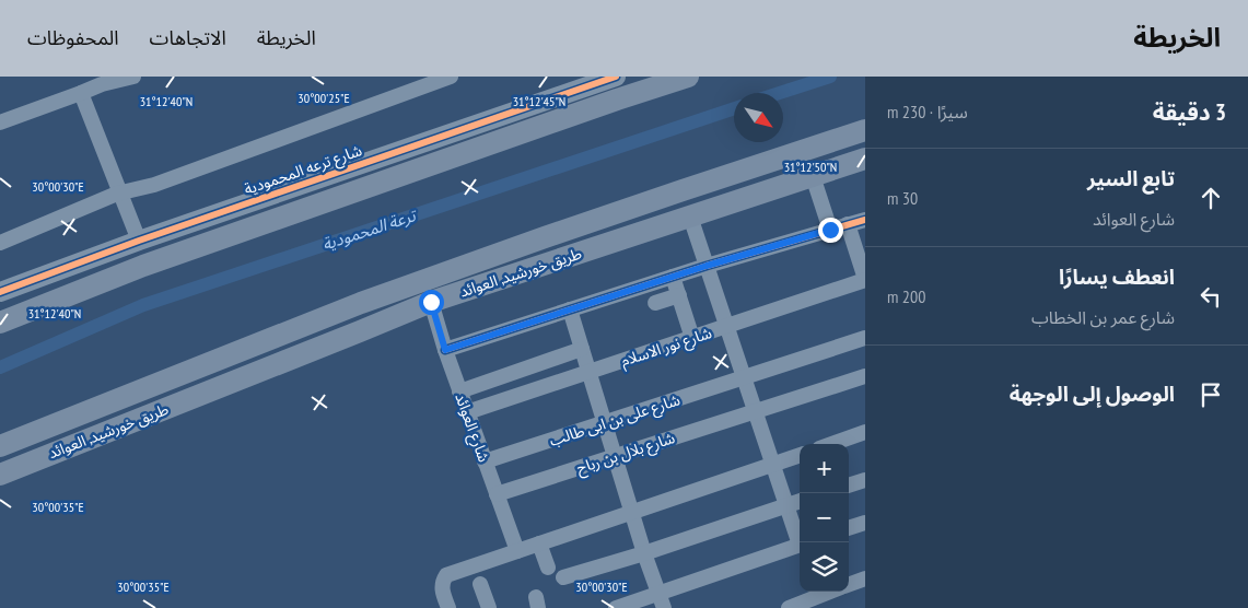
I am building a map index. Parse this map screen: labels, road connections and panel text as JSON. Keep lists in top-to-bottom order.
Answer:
{
  "streets": {
    "main road": ["طريق خورشيد, العوائد"],
    "street": [
      "شارع ترعه المحمودية",
      "شارع نور الاسلام",
      "شارع على بن ابى طالب",
      "شارع العوائد",
      "شارع بلال بن رباح"
    ]
  },
  "crossings": [
    ["طريق خورشيد, العوائد", "شارع العوائد"],
    ["شارع نور الاسلام", "شارع العوائد"],
    ["شارع على بن ابى طالب", "شارع العوائد"],
    ["شارع العوائد", "شارع بلال بن رباح"]
  ],
  "water": ["ترعة المحمودية"],
  "north": "bottom right",
  "page": {
    "header": "الخريطة",
    "nav": ["الخريطة", "الاتجاهات", "المحفوظات"],
    "heading": ["3 دقيقة", "سيرًا · 230 m"],
    "list": [
      ["تابع السير", "شارع العوائد", "30 m"],
      ["انعطف يسارًا", "شارع عمر بن الخطاب", "200 m"],
      "الوصول إلى الوجهة"
    ],
    "map_buttons": ["+", "−"]
  },
  "coordinates": [
    "30°00'25\"E",
    "31°12'40\"N",
    "31°12'45\"N",
    "31°12'50\"N",
    "30°00'30\"E",
    "30°00'35\"E"
  ]
}
